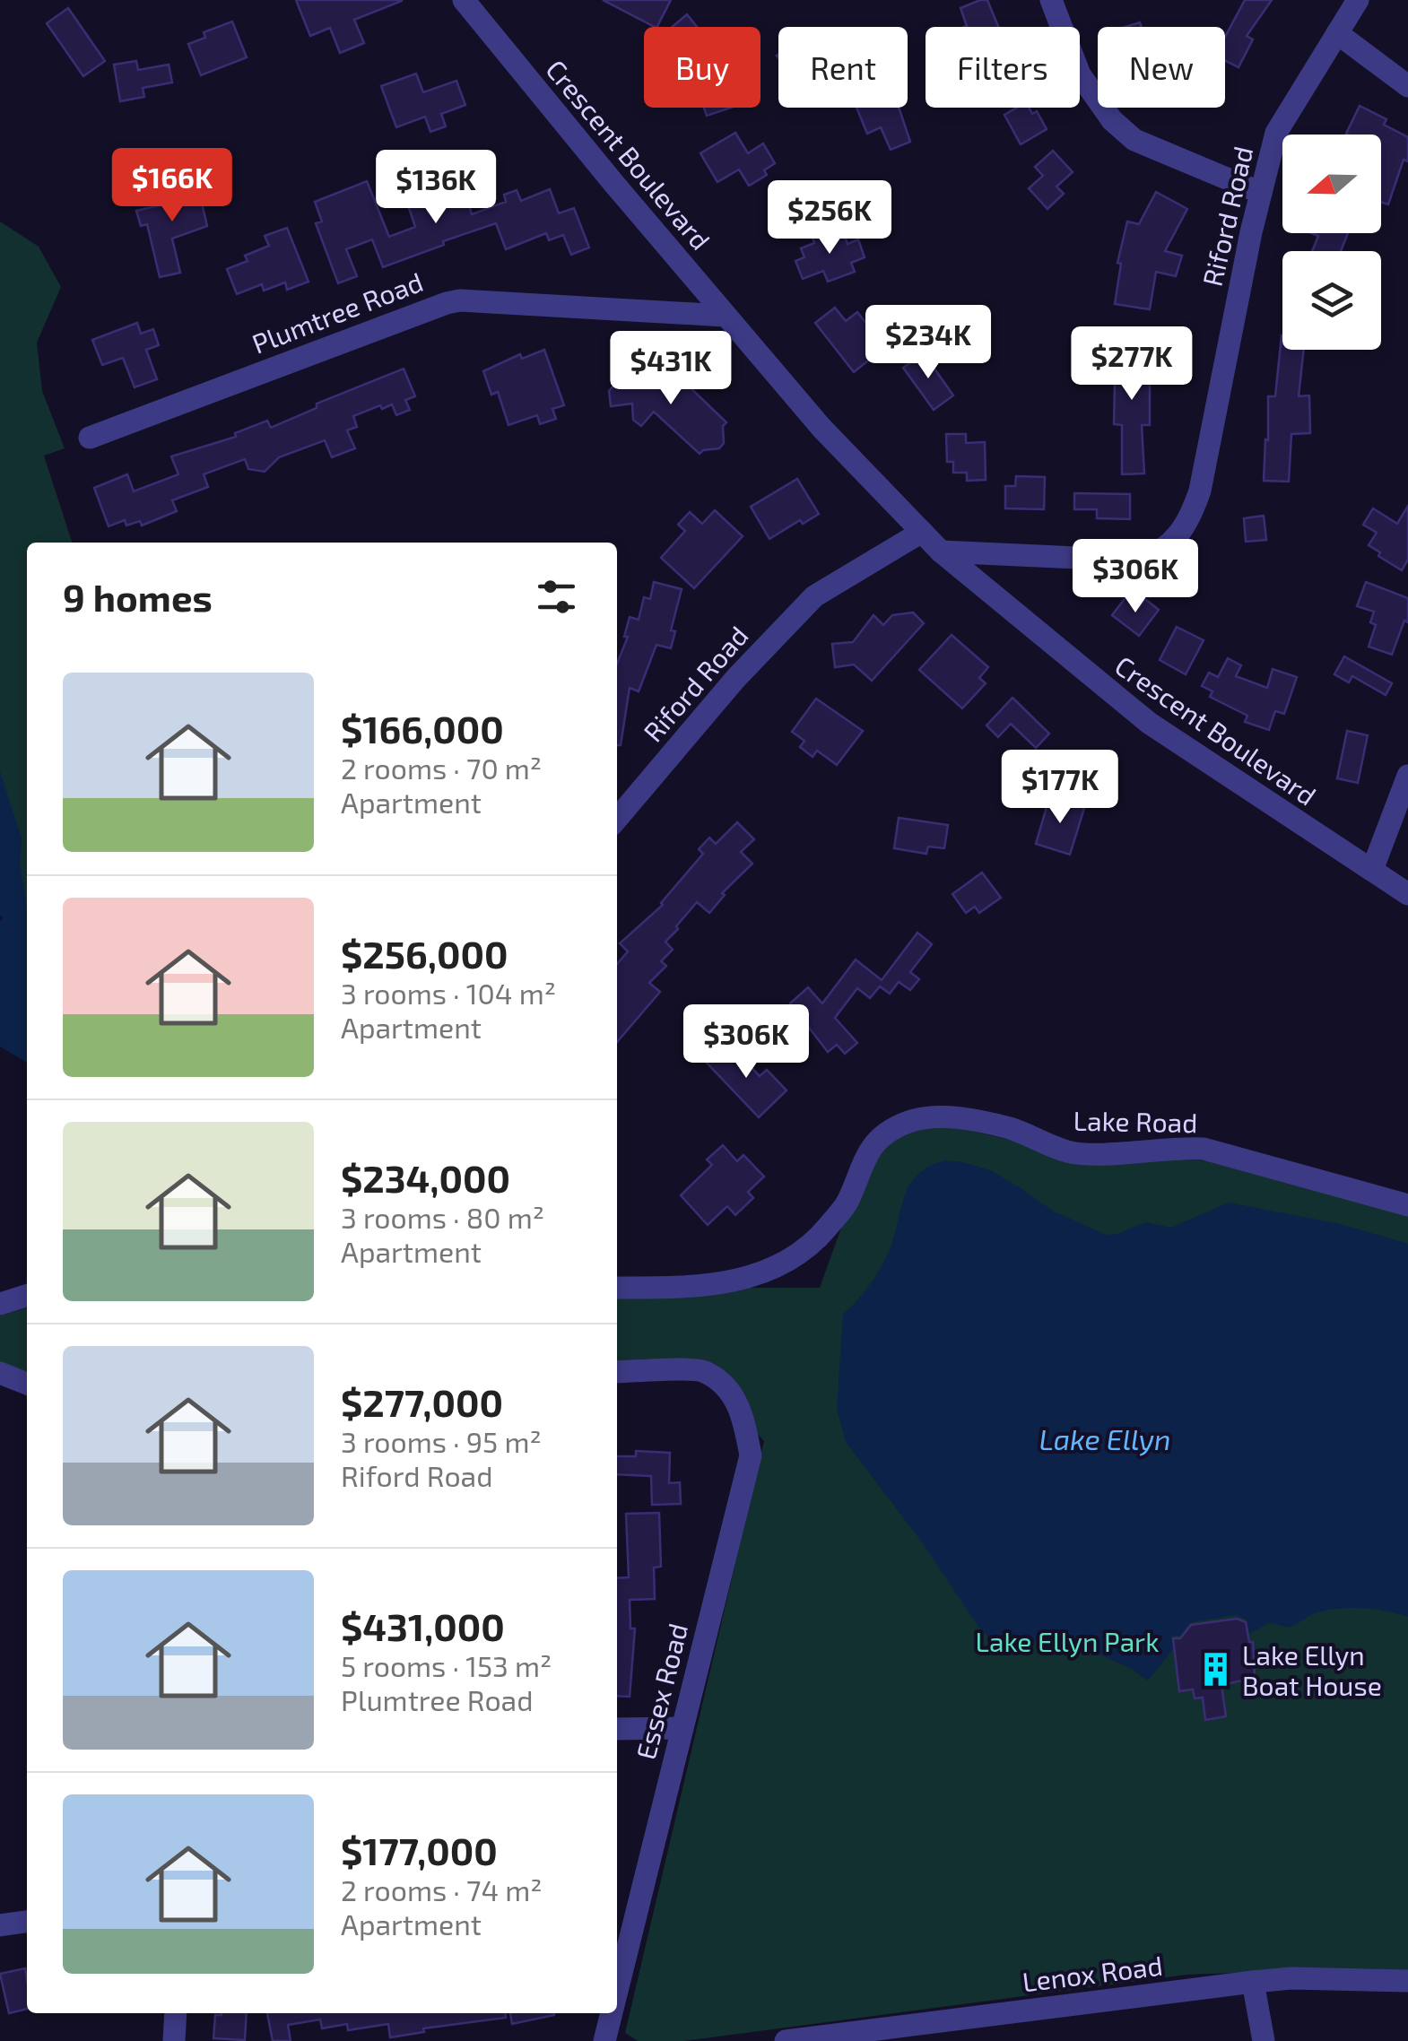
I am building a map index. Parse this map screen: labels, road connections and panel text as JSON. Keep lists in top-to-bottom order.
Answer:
{
  "streets": {
    "street": [
      "Crescent Boulevard",
      "Riford Road",
      "Plumtree Road",
      "Lake Road",
      "Essex Road",
      "Lenox Road"
    ]
  },
  "crossings": [
    ["Crescent Boulevard", "Riford Road"],
    ["Crescent Boulevard", "Plumtree Road"]
  ],
  "water": ["Lake Ellyn"],
  "parks": ["Lake Ellyn Park"],
  "places": {
    "building": ["Lake Ellyn Boat House"]
  },
  "north": "left",
  "page": {
    "chip": [
      "Buy",
      "Rent",
      "Filters",
      "New"
    ],
    "price": [
      "$166K",
      "$136K",
      "$256K",
      "$234K",
      "$277K",
      "$431K",
      "$306K",
      "$177K",
      "$306K"
    ],
    "heading": "9 homes",
    "list": [
      {
        "name": "$166,000",
        "note": "2 rooms · 70 m² · Apartment"
      },
      {
        "name": "$256,000",
        "note": "3 rooms · 104 m² · Apartment"
      },
      {
        "name": "$234,000",
        "note": "3 rooms · 80 m² · Apartment"
      },
      {
        "name": "$277,000",
        "note": "3 rooms · 95 m² · Riford Road"
      },
      {
        "name": "$431,000",
        "note": "5 rooms · 153 m² · Plumtree Road"
      },
      {
        "name": "$177,000",
        "note": "2 rooms · 74 m² · Apartment"
      }
    ]
  }
}
